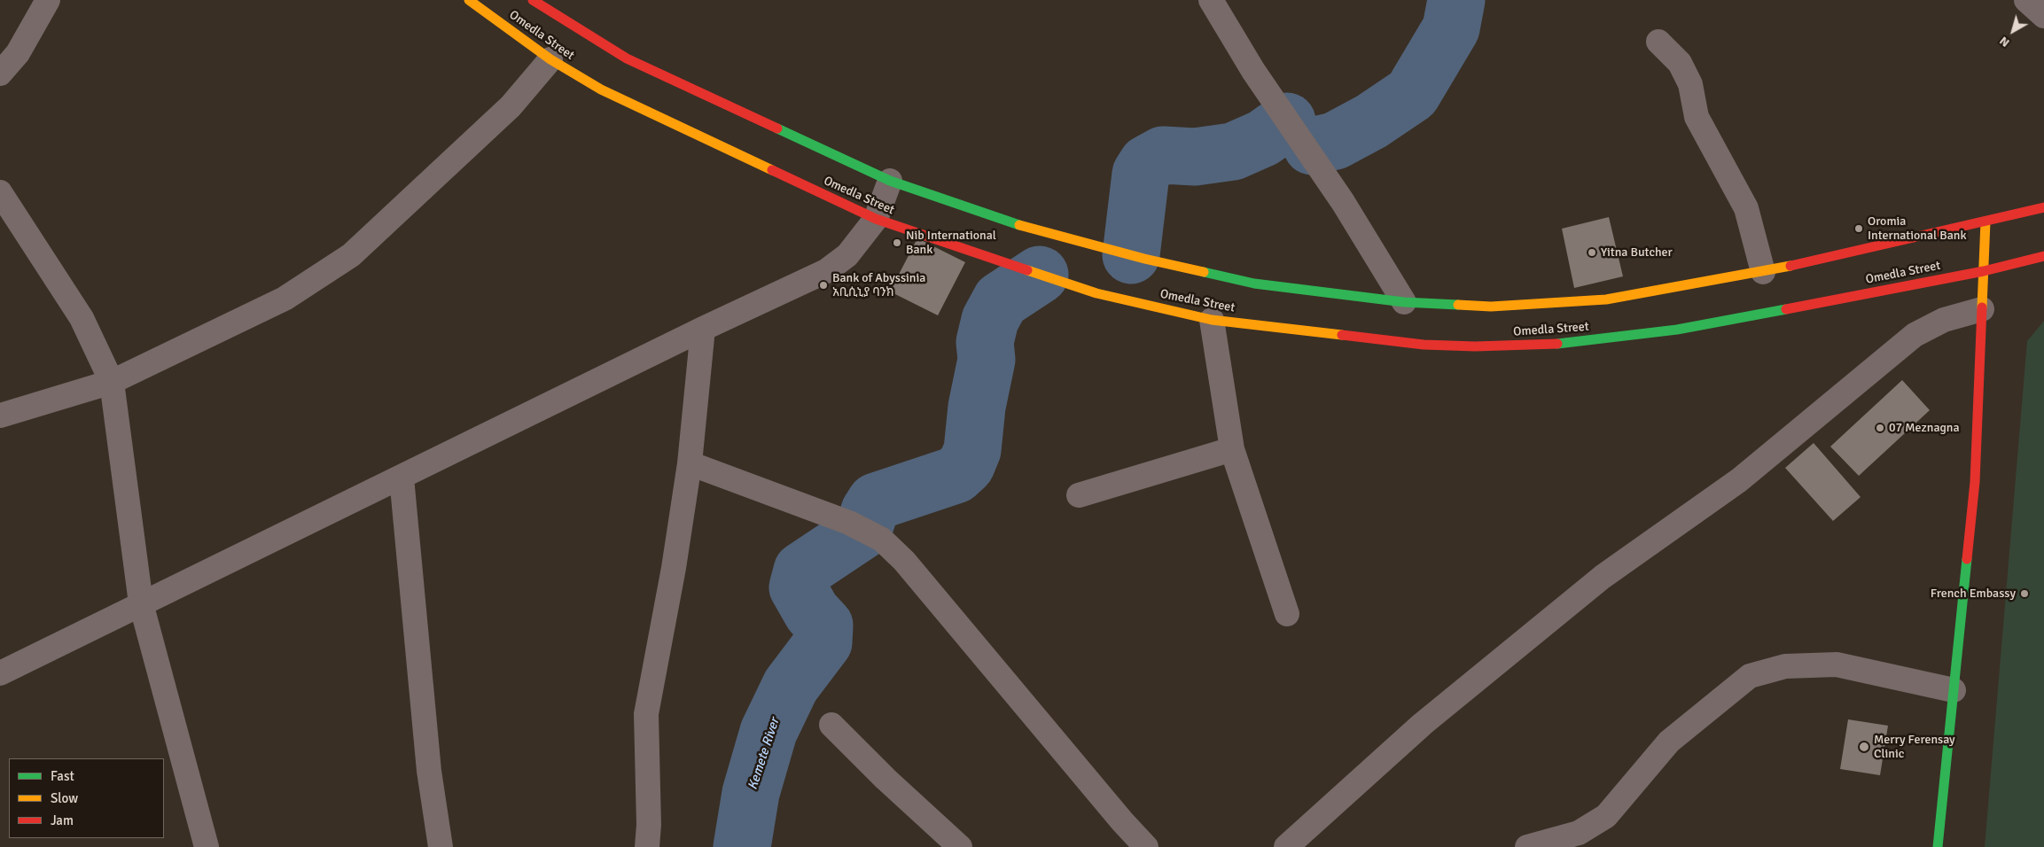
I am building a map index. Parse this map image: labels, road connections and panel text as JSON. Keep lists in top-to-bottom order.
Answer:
{
  "streets": {
    "main road": ["Omedla Street"]
  },
  "water": ["Kemete River"],
  "places": [
    "Oromia International Bank",
    "Nib International Bank",
    "Yitna Butcher",
    "Bank of Abyssinia አቢሲኒያ ባንክ",
    "07 Meznagna",
    "French Embassy",
    "Merry Ferensay Clinic"
  ],
  "legend": ["Fast", "Slow", "Jam"],
  "north": "bottom left"
}
